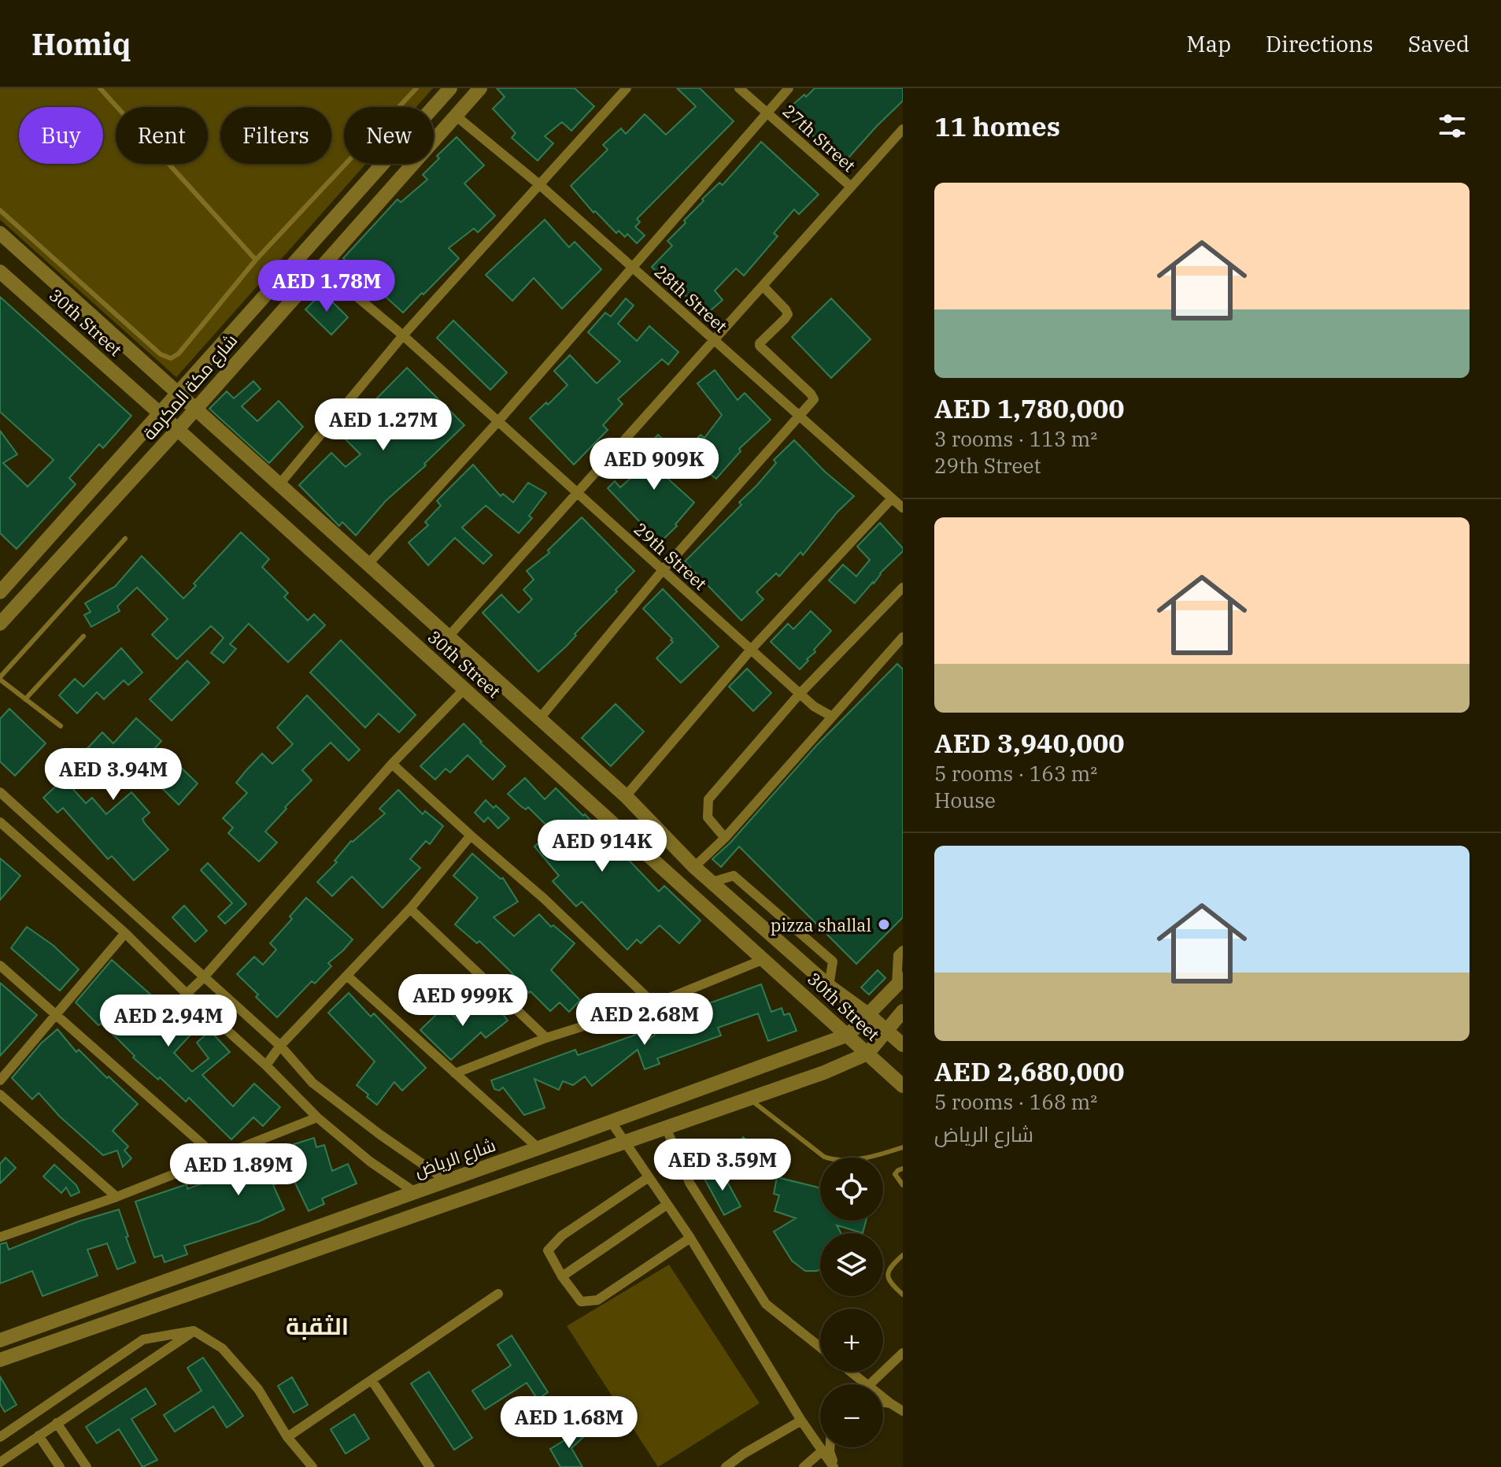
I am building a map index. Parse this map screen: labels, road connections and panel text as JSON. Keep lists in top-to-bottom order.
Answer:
{
  "streets": {
    "main road": ["30th Street", "شارع مكة المكرمة", "شارع الرياض"],
    "street": ["27th Street", "28th Street", "29th Street"]
  },
  "crossings": [
    ["28th Street", "شارع مكة المكرمة"],
    ["30th Street", "شارع مكة المكرمة"],
    ["30th Street", "شارع الرياض"],
    ["شارع مكة المكرمة", "29th Street"]
  ],
  "districts": ["الثقبة"],
  "places": ["pizza shallal"],
  "page": {
    "header": "Homiq",
    "nav": ["Map", "Directions", "Saved"],
    "heading": "11 homes",
    "chip": [
      "Buy",
      "Rent",
      "Filters",
      "New"
    ],
    "list": [
      {
        "name": "AED 1,780,000",
        "note": "3 rooms · 113 m² · 29th Street"
      },
      {
        "name": "AED 3,940,000",
        "note": "5 rooms · 163 m² · House"
      },
      {
        "name": "AED 2,680,000",
        "note": "5 rooms · 168 m² · شارع الرياض"
      }
    ],
    "price": [
      "AED 1.78M",
      "AED 1.27M",
      "AED 909K",
      "AED 3.94M",
      "AED 914K",
      "AED 999K",
      "AED 2.68M",
      "AED 2.94M",
      "AED 3.59M",
      "AED 1.89M",
      "AED 1.68M"
    ],
    "map_buttons": ["+", "−"]
  }
}
